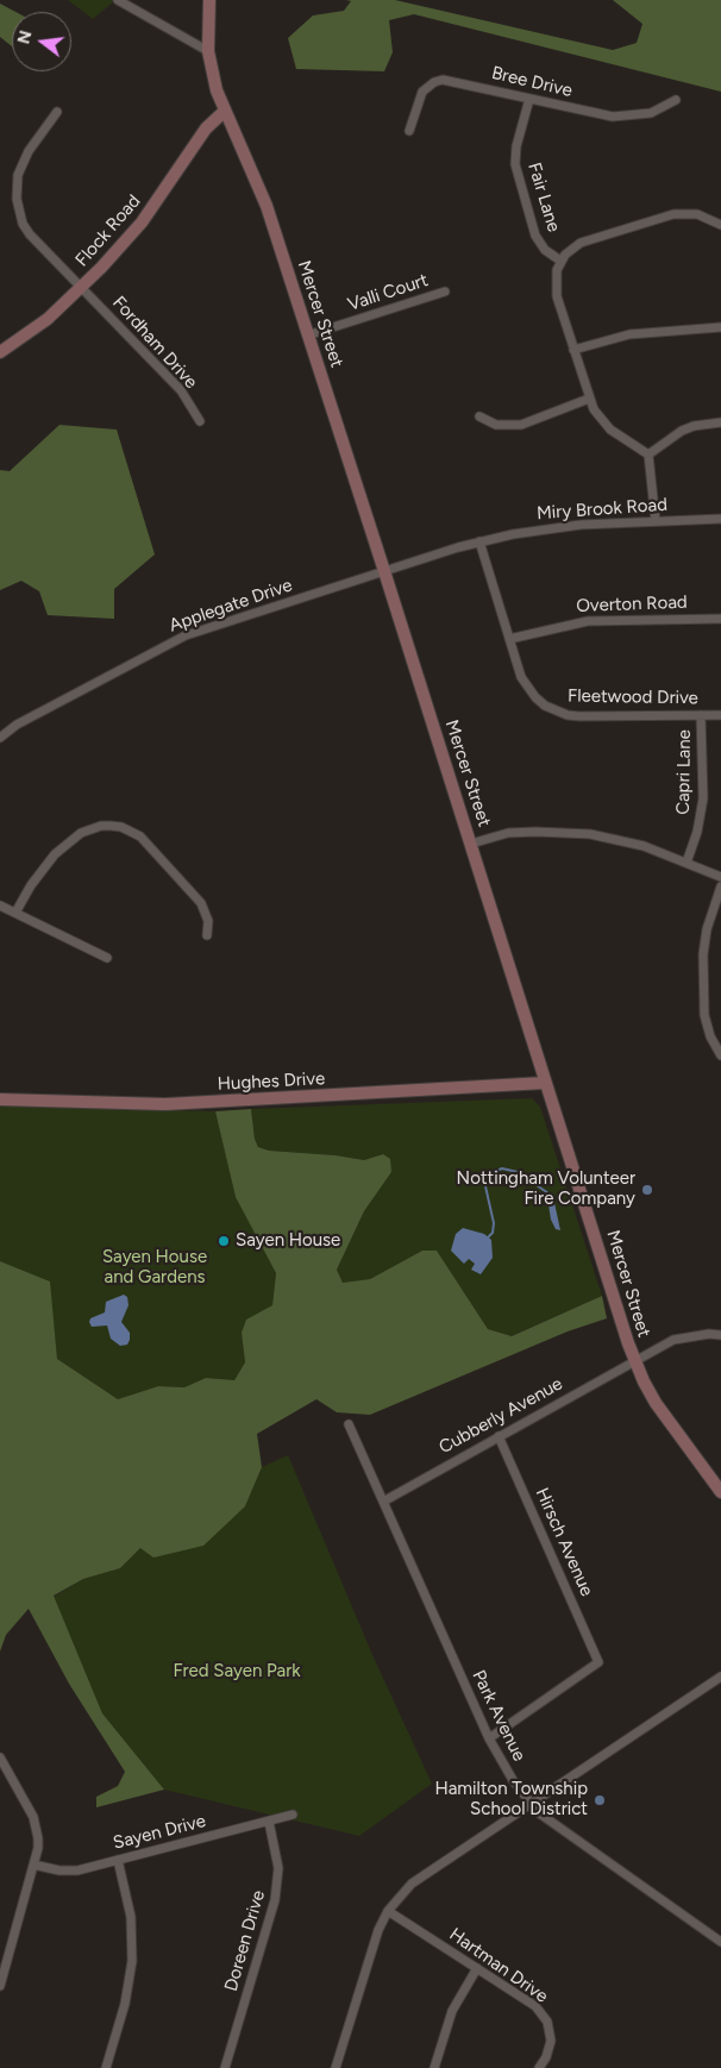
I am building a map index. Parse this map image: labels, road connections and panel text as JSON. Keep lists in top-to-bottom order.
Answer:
{
  "streets": {
    "street": [
      "Bree Drive",
      "Fair Lane",
      "Flock Road",
      "Valli Court",
      "Mercer Street",
      "Fordham Drive",
      "Miry Brook Road",
      "Overton Road",
      "Applegate Drive",
      "Fleetwood Drive",
      "Capri Lane",
      "Hughes Drive",
      "Cubberly Avenue",
      "Hirsch Avenue",
      "Park Avenue",
      "Sayen Drive",
      "Doreen Drive",
      "Hartman Drive"
    ]
  },
  "crossings": [
    ["Bree Drive", "Fair Lane"],
    ["Flock Road", "Mercer Street"],
    ["Flock Road", "Fordham Drive"],
    ["Valli Court", "Mercer Street"],
    ["Mercer Street", "Miry Brook Road"],
    ["Mercer Street", "Applegate Drive"],
    ["Mercer Street", "Hughes Drive"],
    ["Mercer Street", "Cubberly Avenue"],
    ["Miry Brook Road", "Applegate Drive"],
    ["Miry Brook Road", "Fleetwood Drive"],
    ["Overton Road", "Fleetwood Drive"],
    ["Fleetwood Drive", "Capri Lane"],
    ["Cubberly Avenue", "Hirsch Avenue"],
    ["Cubberly Avenue", "Park Avenue"],
    ["Hirsch Avenue", "Park Avenue"],
    ["Sayen Drive", "Doreen Drive"]
  ],
  "parks": ["Sayen House and Gardens", "Fred Sayen Park"],
  "places": ["Nottingham Volunteer Fire Company", "Sayen House", "Hamilton Township School District"],
  "north": "left"
}
